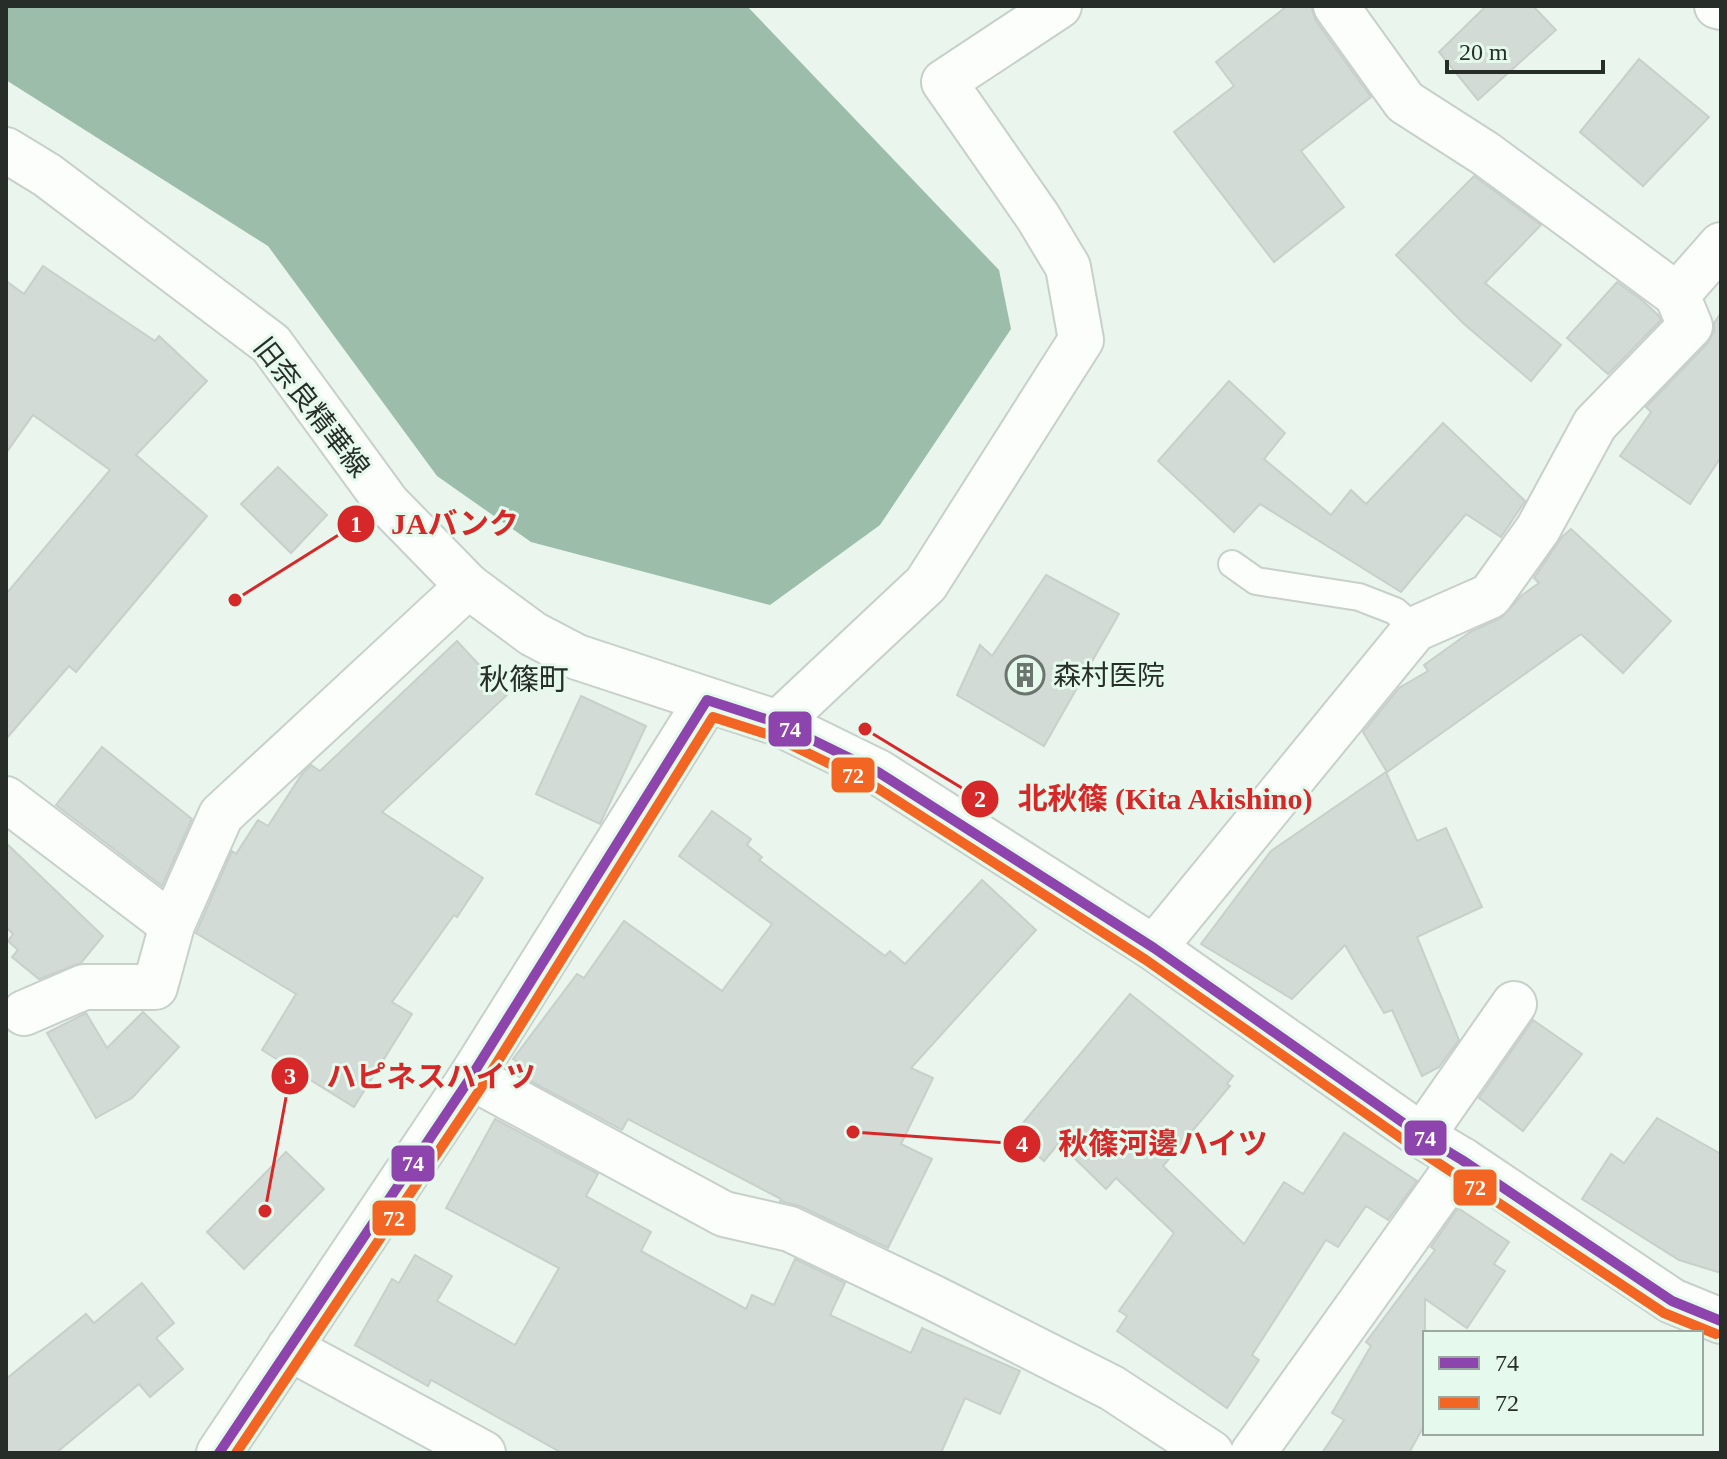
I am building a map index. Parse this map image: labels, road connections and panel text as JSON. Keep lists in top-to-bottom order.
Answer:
{
  "streets": {
    "street": ["旧奈良精華線"]
  },
  "districts": ["秋篠町"],
  "places": {
    "other": [
      "JAバンク",
      "北秋篠 (Kita Akishino)",
      "秋篠河邊ハイツ",
      "ハピネスハイツ"
    ],
    "building": ["森村医院"]
  },
  "lines": ["transit line 74", "transit line 72"],
  "legend": ["74", "72"],
  "scale_bar": "20 m"
}
